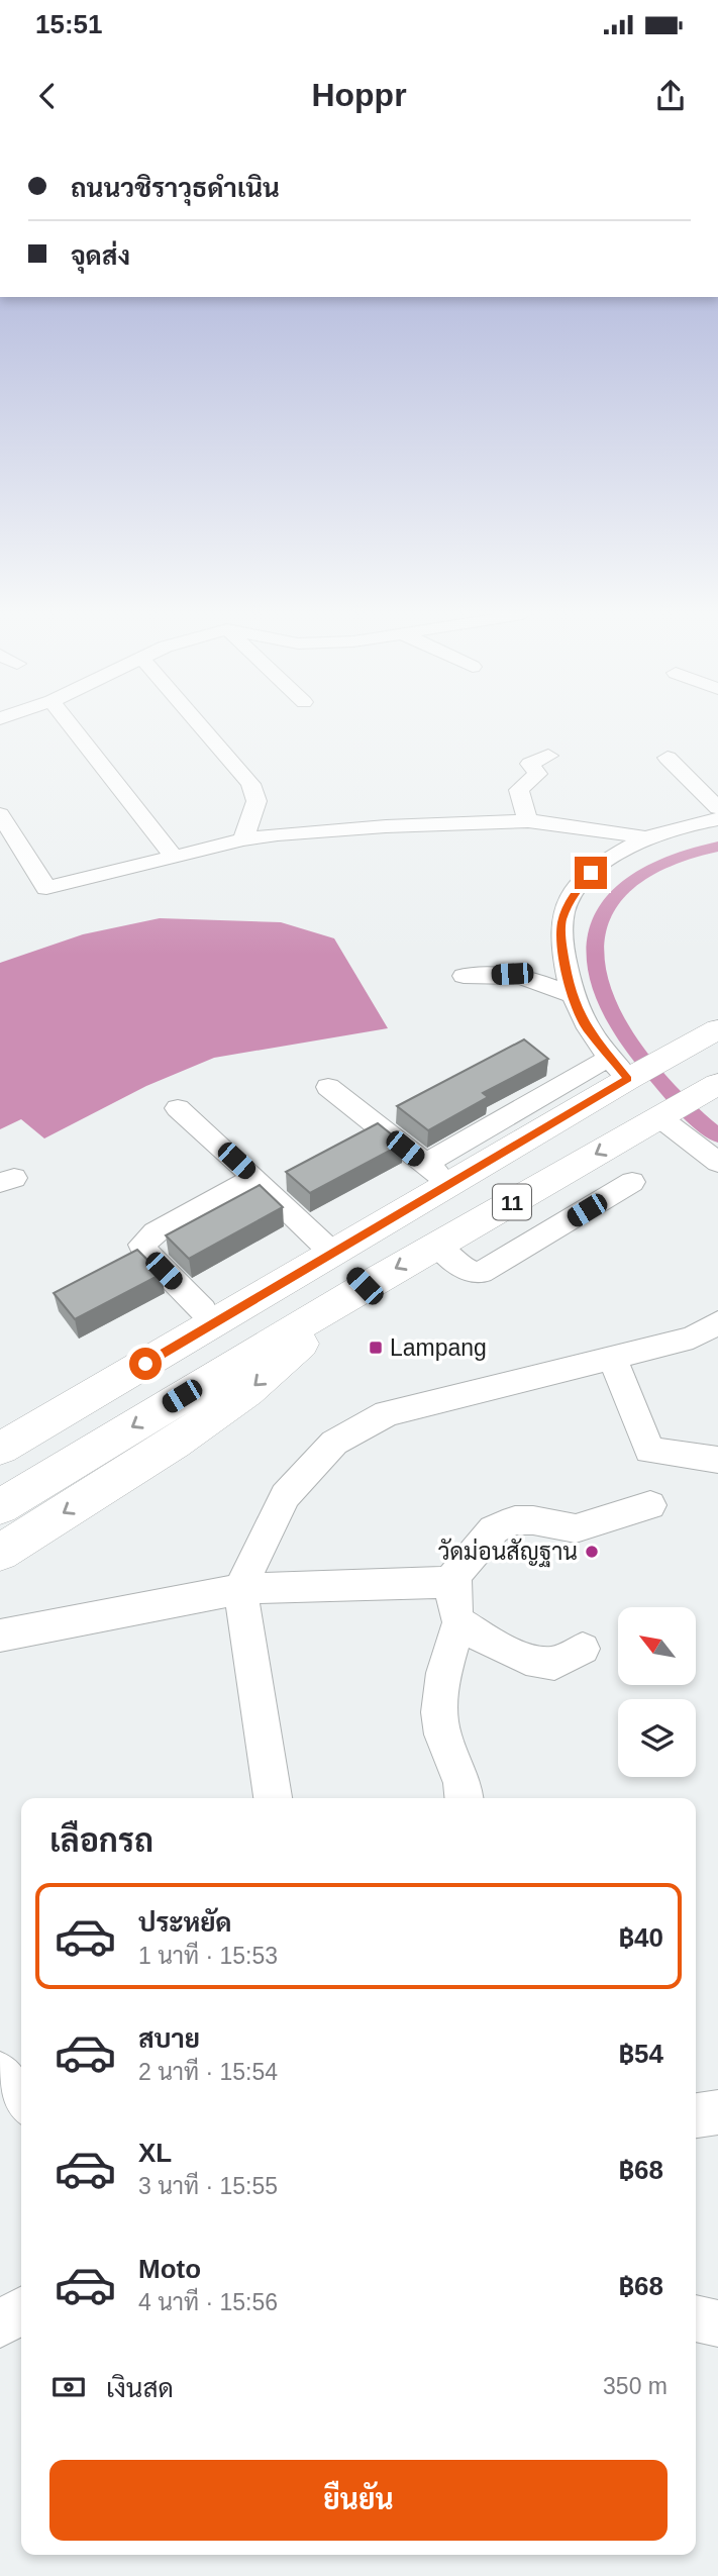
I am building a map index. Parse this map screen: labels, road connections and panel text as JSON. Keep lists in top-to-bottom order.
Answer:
{
  "streets": {
    "main road": ["11"]
  },
  "places": {
    "transit": ["Lampang"],
    "other": ["วัดม่อนสัญฐาน"]
  },
  "north": "top left",
  "page": {
    "status": "15:51",
    "header": "Hoppr",
    "banner": ["ถนนวชิราวุธดำเนิน", "จุดส่ง"],
    "heading": "เลือกรถ",
    "list": [
      {
        "name": "ประหยัด",
        "note": "1 นาที · 15:53",
        "value": "฿40"
      },
      {
        "name": "สบาย",
        "note": "2 นาที · 15:54",
        "value": "฿54"
      },
      {
        "name": "XL",
        "note": "3 นาที · 15:55",
        "value": "฿68"
      },
      {
        "name": "Moto",
        "note": "4 นาที · 15:56",
        "value": "฿68"
      }
    ],
    "pay": ["เงินสด", "350 m"],
    "buttons": "ยืนยัน"
  }
}
